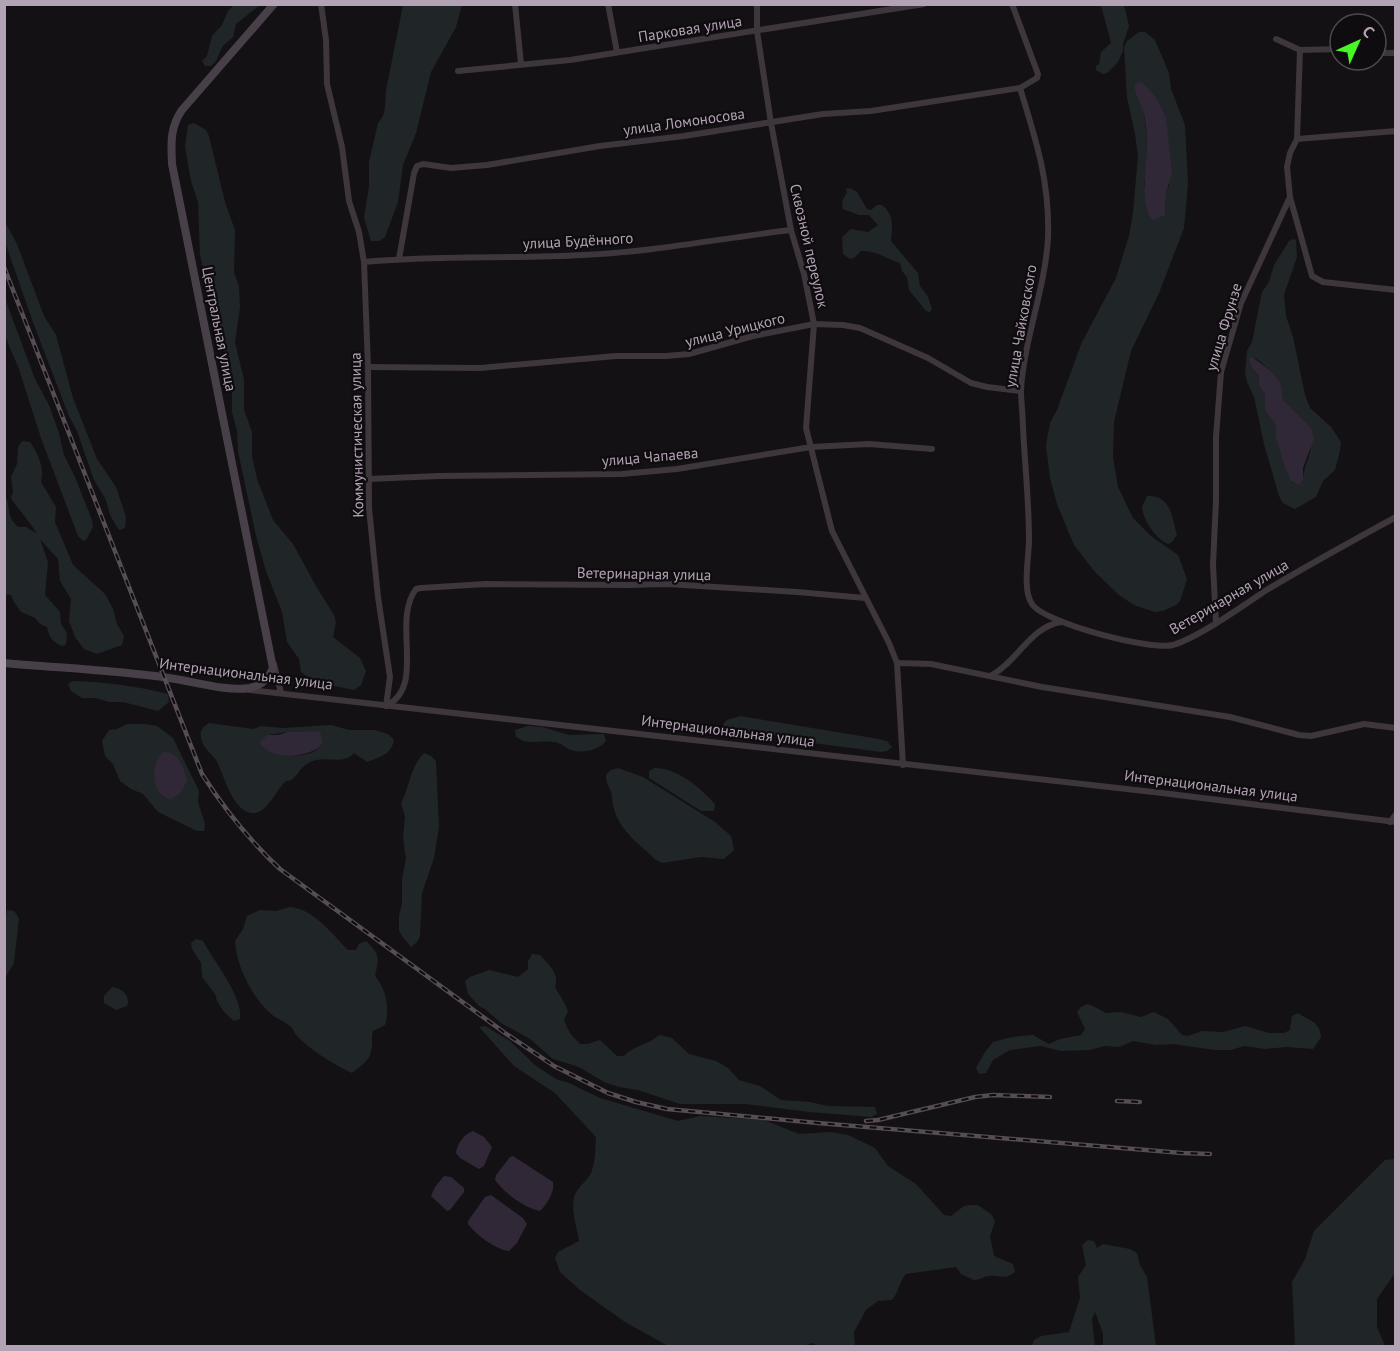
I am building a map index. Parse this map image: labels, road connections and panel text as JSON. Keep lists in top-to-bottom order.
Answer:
{
  "streets": {
    "street": [
      "Парковая улица",
      "улица Ломоносова",
      "улица Будённого",
      "Сквозной переулок",
      "улица Чайковского",
      "улица Фрунзе",
      "Центральная улица",
      "улица Урицкого",
      "Коммунистическая улица",
      "улица Чапаева",
      "Ветеринарная улица",
      "Интернациональная улица"
    ]
  },
  "crossings": [
    ["Парковая улица", "Сквозной переулок"],
    ["улица Ломоносова", "улица Будённого"],
    ["улица Ломоносова", "Сквозной переулок"],
    ["улица Ломоносова", "улица Чайковского"],
    ["улица Будённого", "Сквозной переулок"],
    ["улица Будённого", "Коммунистическая улица"],
    ["Сквозной переулок", "улица Урицкого"],
    ["Сквозной переулок", "улица Чапаева"],
    ["Сквозной переулок", "Ветеринарная улица"],
    ["Сквозной переулок", "Интернациональная улица"],
    ["улица Чайковского", "улица Урицкого"],
    ["улица Чайковского", "Ветеринарная улица"],
    ["улица Фрунзе", "Ветеринарная улица"],
    ["Центральная улица", "Интернациональная улица"],
    ["улица Урицкого", "Коммунистическая улица"],
    ["Коммунистическая улица", "улица Чапаева"],
    ["Коммунистическая улица", "Ветеринарная улица"],
    ["Коммунистическая улица", "Интернациональная улица"],
    ["Ветеринарная улица", "Интернациональная улица"]
  ],
  "north": "top right"
}
